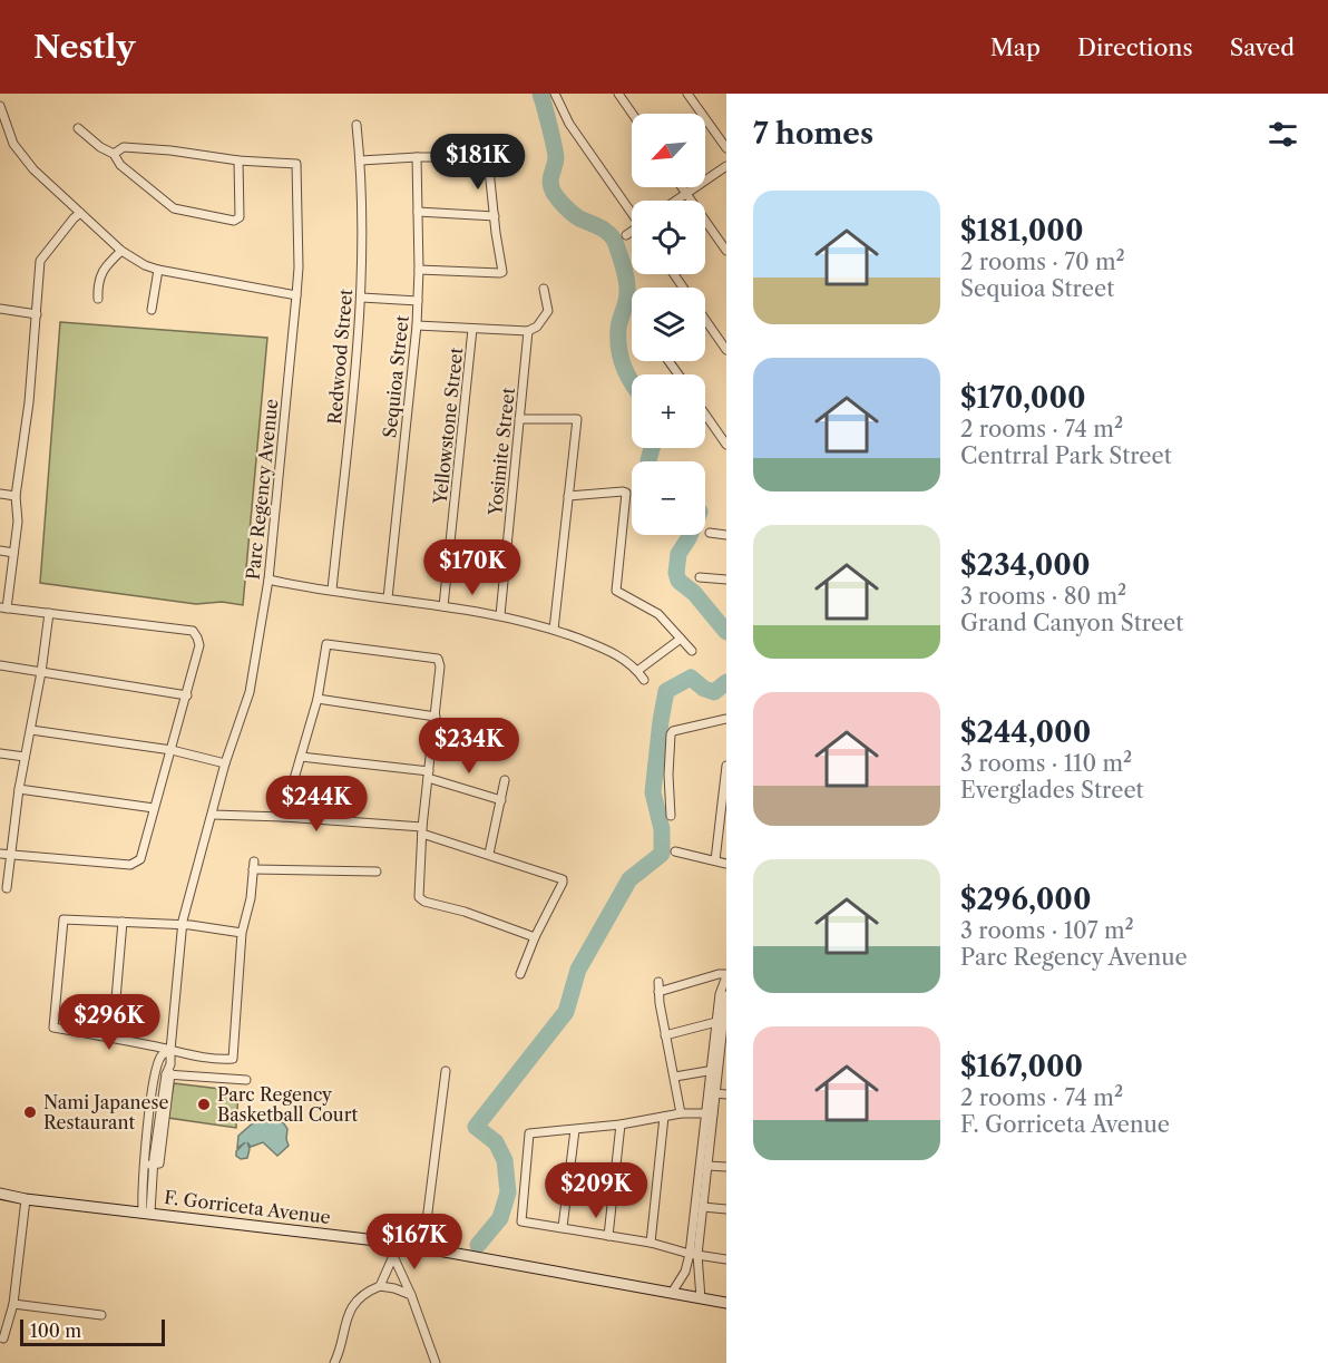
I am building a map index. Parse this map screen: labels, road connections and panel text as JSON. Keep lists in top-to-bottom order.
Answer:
{
  "streets": {
    "main road": ["F. Gorriceta Avenue"],
    "street": [
      "Redwood Street",
      "Sequioa Street",
      "Yellowstone Street",
      "Yosimite Street",
      "Parc Regency Avenue"
    ]
  },
  "places": ["Parc Regency Basketball Court", "Nami Japanese Restaurant"],
  "scale_bar": "100 m",
  "north": "bottom left",
  "page": {
    "header": "Nestly",
    "nav": ["Map", "Directions", "Saved"],
    "heading": "7 homes",
    "map_buttons": ["+", "−"],
    "price": [
      "$181K",
      "$170K",
      "$234K",
      "$244K",
      "$296K",
      "$209K",
      "$167K"
    ],
    "list": [
      {
        "name": "$181,000",
        "note": "2 rooms · 70 m² · Sequioa Street"
      },
      {
        "name": "$170,000",
        "note": "2 rooms · 74 m² · Centrral Park Street"
      },
      {
        "name": "$234,000",
        "note": "3 rooms · 80 m² · Grand Canyon Street"
      },
      {
        "name": "$244,000",
        "note": "3 rooms · 110 m² · Everglades Street"
      },
      {
        "name": "$296,000",
        "note": "3 rooms · 107 m² · Parc Regency Avenue"
      },
      {
        "name": "$167,000",
        "note": "2 rooms · 74 m² · F. Gorriceta Avenue"
      }
    ],
    "scale": "100 m"
  }
}
